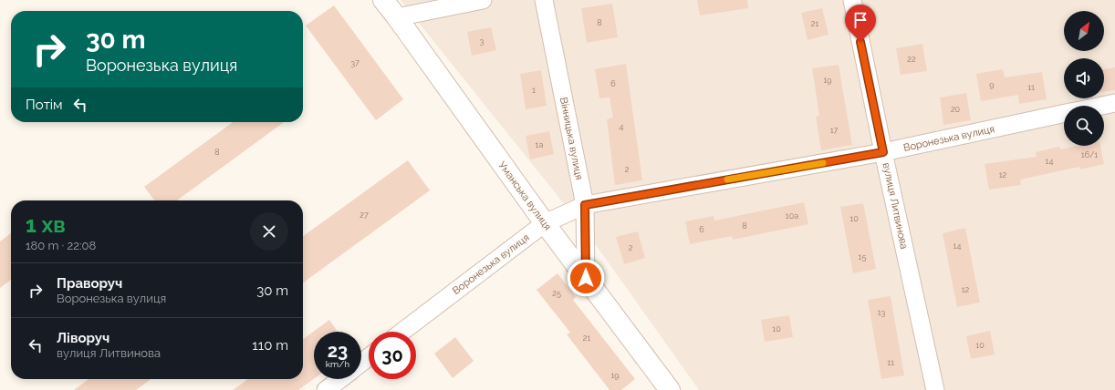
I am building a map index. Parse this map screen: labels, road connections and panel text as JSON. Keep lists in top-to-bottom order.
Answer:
{
  "streets": {
    "street": [
      "Вінницька вулиця",
      "Воронезька вулиця",
      "Уманська вулиця",
      "вулиця Литвинова"
    ]
  },
  "crossings": [
    ["Вінницька вулиця", "Воронезька вулиця"],
    ["Вінницька вулиця", "Уманська вулиця"],
    ["Воронезька вулиця", "Уманська вулиця"],
    ["Воронезька вулиця", "вулиця Литвинова"]
  ],
  "house_numbers": [
    "8",
    "21",
    "3",
    "22",
    "37",
    "19",
    "6",
    "9",
    "11",
    "1",
    "20",
    "4",
    "17",
    "1а",
    "8",
    "16/1",
    "14",
    "2",
    "12",
    "27",
    "10а",
    "10",
    "8",
    "6",
    "14",
    "2",
    "15",
    "12",
    "25",
    "13",
    "10",
    "21",
    "10",
    "11",
    "19"
  ],
  "north": "top right",
  "page": {
    "turn": ["30 m", "Воронезька вулиця"],
    "then": "Потім",
    "heading": ["1 хв", "180 m · 22:08"],
    "list": [
      {
        "name": "Праворуч",
        "note": "Воронезька вулиця",
        "value": "30 m"
      },
      {
        "name": "Ліворуч",
        "note": "вулиця Литвинова",
        "value": "110 m"
      }
    ],
    "speed": "23 km/h",
    "limit": "30"
  }
}
